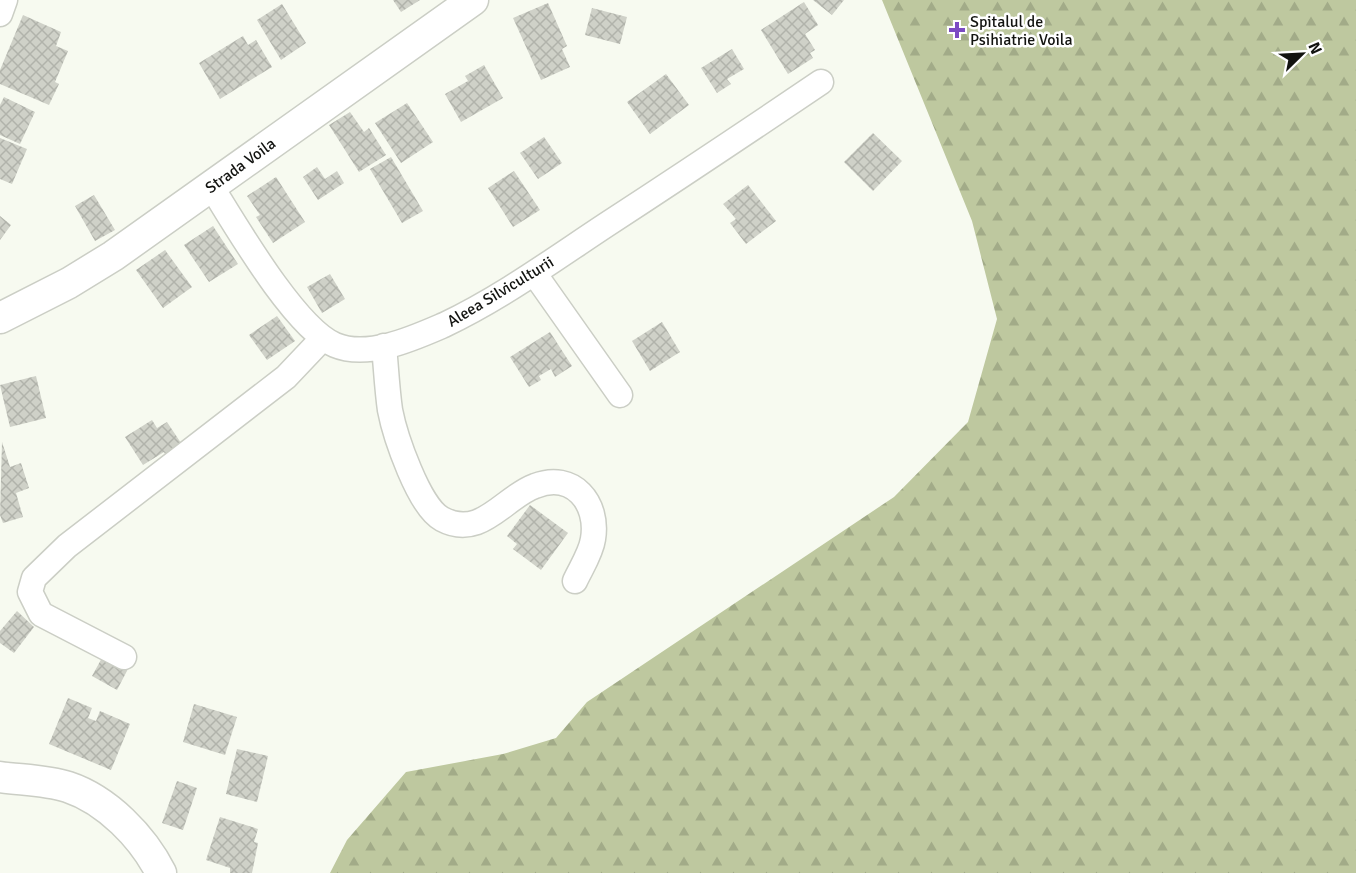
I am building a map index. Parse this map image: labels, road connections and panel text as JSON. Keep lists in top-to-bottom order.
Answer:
{
  "streets": {
    "main road": ["Strada Voila"],
    "street": ["Aleea Silviculturii"]
  },
  "crossings": [
    ["Strada Voila", "Aleea Silviculturii"]
  ],
  "places": {
    "health": ["Spitalul de Psihiatrie Voila"]
  },
  "north": "top right"
}
